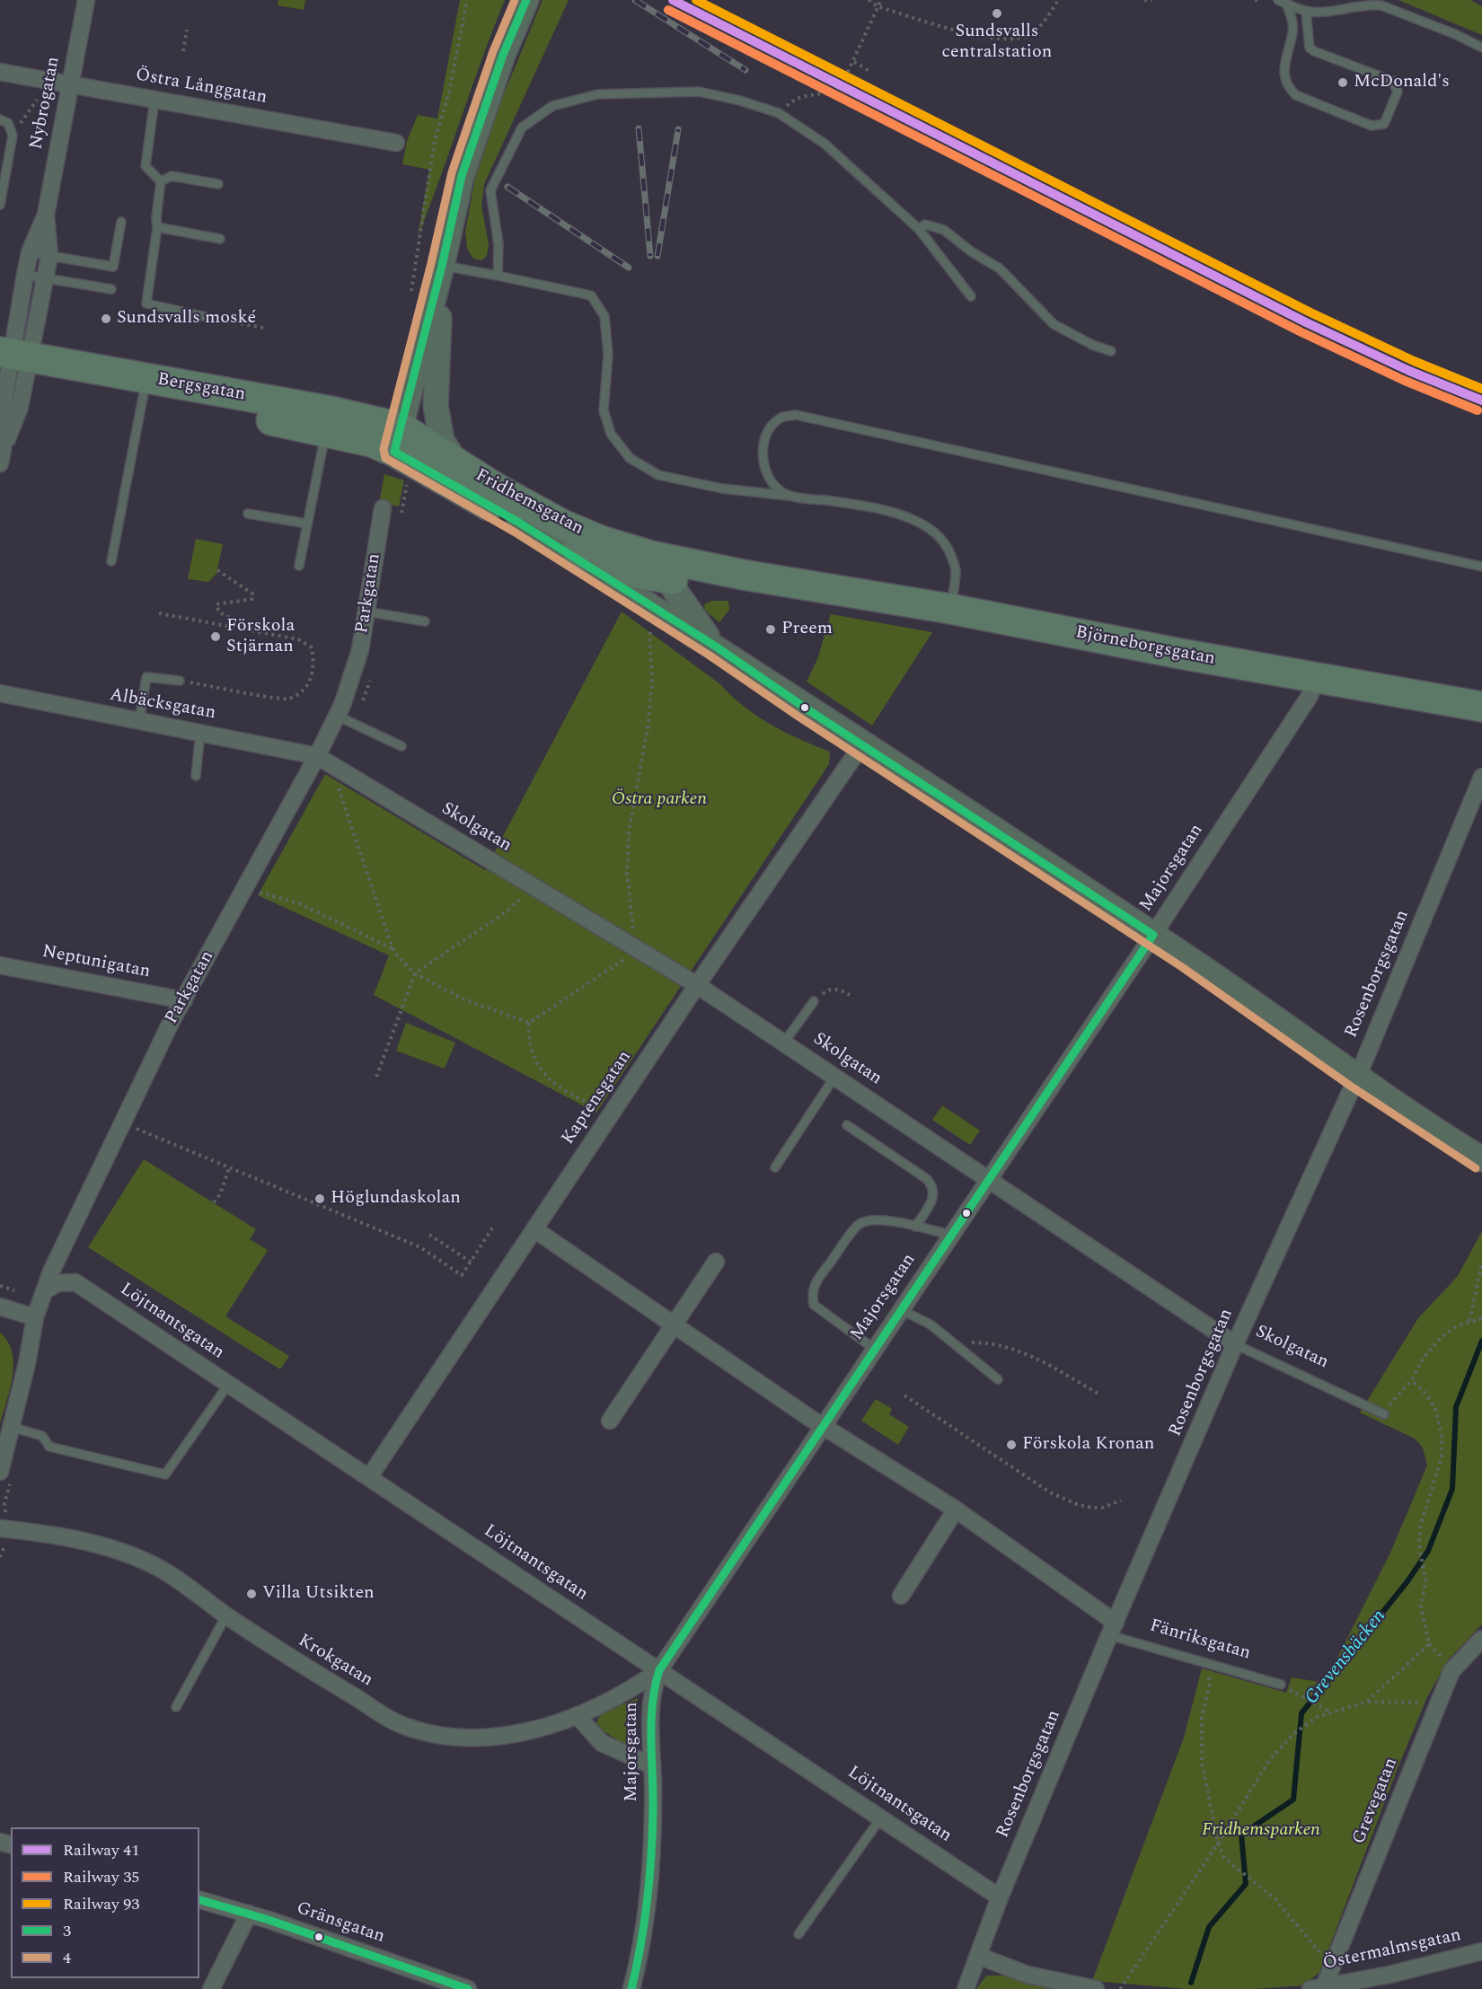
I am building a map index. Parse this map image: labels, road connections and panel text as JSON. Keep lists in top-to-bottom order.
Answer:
{
  "streets": {
    "highway": ["Bergsgatan", "Fridhemsgatan", "Björneborgsgatan"],
    "street": [
      "Östra Långgatan",
      "Nybrogatan",
      "Parkgatan",
      "Albäcksgatan",
      "Skolgatan",
      "Majorsgatan",
      "Neptunigatan",
      "Rosenborgsgatan",
      "Kaptensgatan",
      "Löjtnantsgatan",
      "Fänriksgatan",
      "Krokgatan",
      "Grevegatan",
      "Gränsgatan",
      "Östermalmsgatan"
    ]
  },
  "crossings": [
    ["Östra Långgatan", "Nybrogatan"],
    ["Nybrogatan", "Bergsgatan"],
    ["Bergsgatan", "Fridhemsgatan"],
    ["Fridhemsgatan", "Björneborgsgatan"],
    ["Fridhemsgatan", "Majorsgatan"],
    ["Fridhemsgatan", "Rosenborgsgatan"],
    ["Fridhemsgatan", "Kaptensgatan"],
    ["Parkgatan", "Albäcksgatan"],
    ["Parkgatan", "Skolgatan"],
    ["Parkgatan", "Neptunigatan"],
    ["Parkgatan", "Löjtnantsgatan"],
    ["Björneborgsgatan", "Majorsgatan"],
    ["Albäcksgatan", "Skolgatan"],
    ["Skolgatan", "Majorsgatan"],
    ["Skolgatan", "Rosenborgsgatan"],
    ["Skolgatan", "Kaptensgatan"],
    ["Majorsgatan", "Löjtnantsgatan"],
    ["Majorsgatan", "Fänriksgatan"],
    ["Majorsgatan", "Krokgatan"],
    ["Rosenborgsgatan", "Löjtnantsgatan"],
    ["Rosenborgsgatan", "Fänriksgatan"],
    ["Kaptensgatan", "Löjtnantsgatan"],
    ["Kaptensgatan", "Fänriksgatan"],
    ["Löjtnantsgatan", "Krokgatan"],
    ["Grevegatan", "Östermalmsgatan"]
  ],
  "water": ["Grevensbäcken"],
  "parks": ["Östra parken", "Fridhemsparken"],
  "places": [
    "Sundsvalls centralstation",
    "McDonald's",
    "Sundsvalls moské",
    "Preem",
    "Förskola Stjärnan",
    "Höglundaskolan",
    "Förskola Kronan",
    "Villa Utsikten"
  ],
  "lines": [
    "rail line 41",
    "rail line 93",
    "transit line 3",
    "transit line 4",
    "rail line 35"
  ],
  "legend": [
    "Railway 41",
    "Railway 35",
    "Railway 93",
    "3",
    "4"
  ]
}
